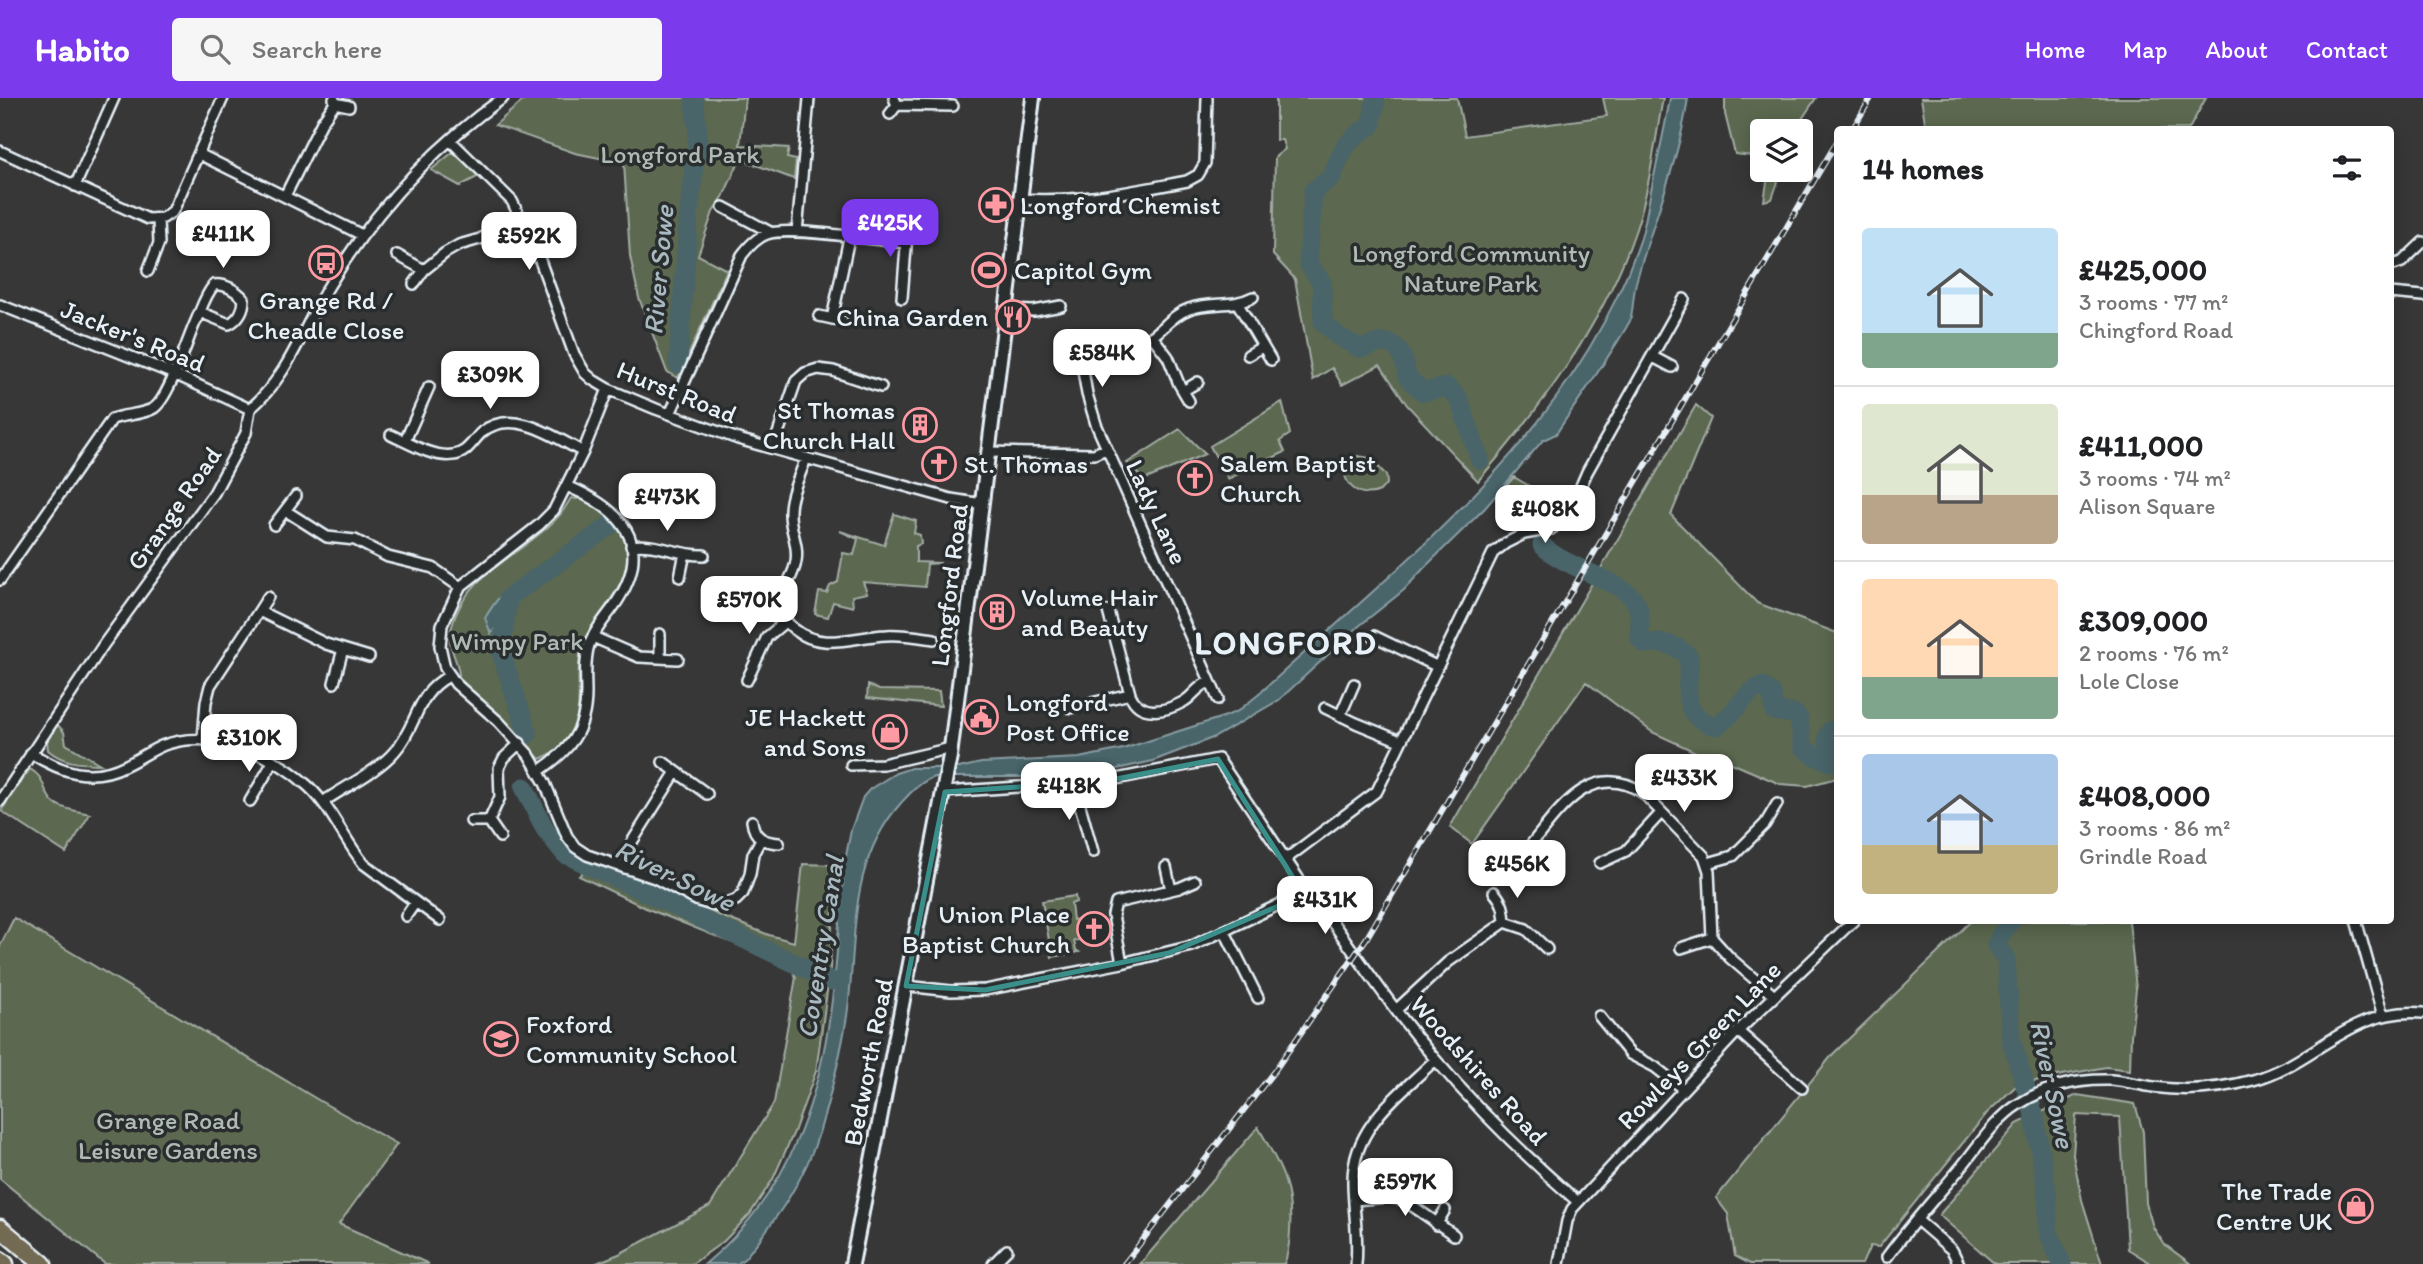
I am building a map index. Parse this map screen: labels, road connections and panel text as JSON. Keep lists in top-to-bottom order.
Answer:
{
  "streets": {
    "main road": ["Longford Road", "Bedworth Road"],
    "street": [
      "Jacker's Road",
      "Hurst Road",
      "Grange Road",
      "Lady Lane",
      "Rowleys Green Lane",
      "Woodshires Road"
    ]
  },
  "crossings": [
    ["Jacker's Road", "Grange Road"],
    ["Hurst Road", "Longford Road"],
    ["Longford Road", "Bedworth Road"],
    ["Rowleys Green Lane", "Woodshires Road"]
  ],
  "districts": ["LONGFORD"],
  "water": ["River Sowe", "Coventry Canal"],
  "parks": [
    "Longford Park",
    "Longford Community Nature Park",
    "Wimpy Park",
    "Grange Road Leisure Gardens"
  ],
  "places": {
    "pharmacy": ["Longford Chemist"],
    "bus stop": ["Grange Rd / Cheadle Close"],
    "sports": ["Capitol Gym"],
    "restaurant": ["China Garden"],
    "building": ["St Thomas Church Hall", "Volume Hair and Beauty"],
    "church": ["St. Thomas", "Salem Baptist Church", "Union Place Baptist Church"],
    "public building": ["Longford Post Office"],
    "shop": ["JE Hackett and Sons", "The Trade Centre UK"],
    "school or university": ["Foxford Community School"]
  },
  "page": {
    "header": "Habito",
    "search": "Search here",
    "nav": [
      "Home",
      "Map",
      "About",
      "Contact"
    ],
    "heading": "14 homes",
    "price": [
      "£425K",
      "£411K",
      "£592K",
      "£584K",
      "£309K",
      "£473K",
      "£408K",
      "£570K",
      "£310K",
      "£433K",
      "£418K",
      "£456K",
      "£431K",
      "£597K"
    ],
    "list": [
      {
        "name": "£425,000",
        "note": "3 rooms · 77 m² · Chingford Road"
      },
      {
        "name": "£411,000",
        "note": "3 rooms · 74 m² · Alison Square"
      },
      {
        "name": "£309,000",
        "note": "2 rooms · 76 m² · Lole Close"
      },
      {
        "name": "£408,000",
        "note": "3 rooms · 86 m² · Grindle Road"
      }
    ]
  }
}
